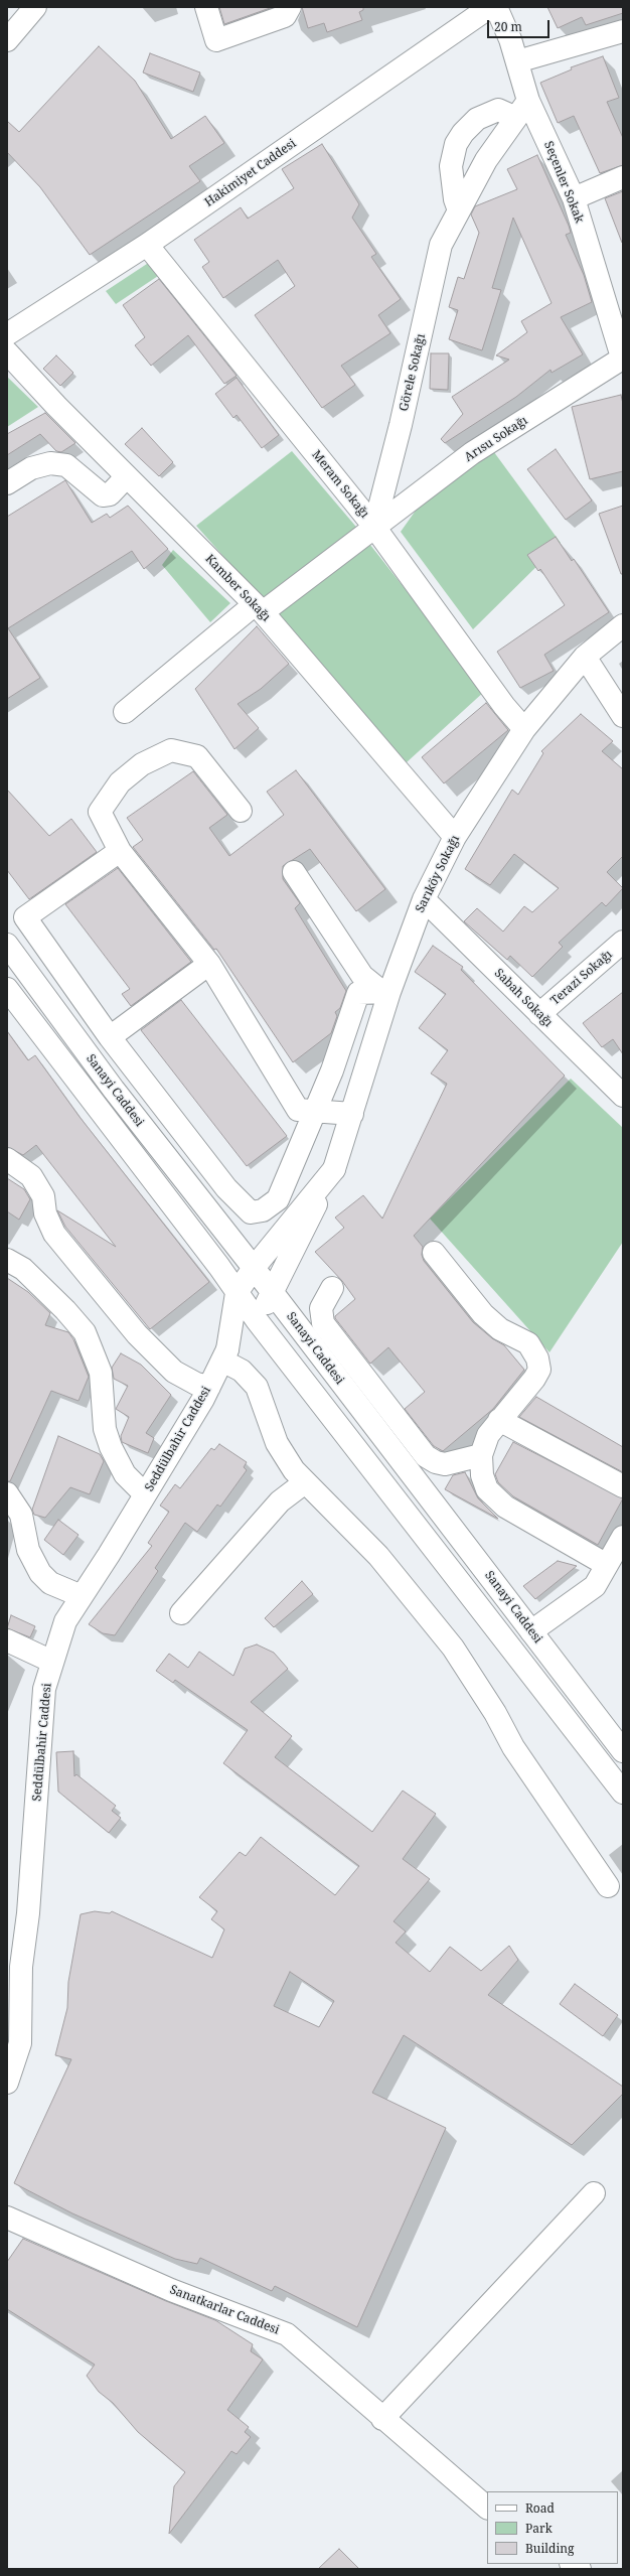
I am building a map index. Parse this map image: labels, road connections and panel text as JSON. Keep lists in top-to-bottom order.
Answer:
{
  "streets": {
    "street": [
      "Hakimiyet Caddesi",
      "Seçenler Sokak",
      "Görele Sokağı",
      "Arısu Sokağı",
      "Meram Sokağı",
      "Kamber Sokağı",
      "Sarıköy Sokağı",
      "Terazi Sokağı",
      "Sabah Sokağı",
      "Sanayi Caddesi",
      "Seddülbahir Caddesi",
      "Sanatkarlar Caddesi"
    ]
  },
  "crossings": [
    ["Hakimiyet Caddesi", "Meram Sokağı"],
    ["Seçenler Sokak", "Görele Sokağı"],
    ["Seçenler Sokak", "Arısu Sokağı"],
    ["Görele Sokağı", "Arısu Sokağı"],
    ["Görele Sokağı", "Meram Sokağı"],
    ["Arısu Sokağı", "Meram Sokağı"],
    ["Meram Sokağı", "Sarıköy Sokağı"],
    ["Kamber Sokağı", "Sarıköy Sokağı"],
    ["Sarıköy Sokağı", "Sabah Sokağı"],
    ["Terazi Sokağı", "Sabah Sokağı"]
  ],
  "legend": ["Road", "Park", "Building"],
  "scale_bar": "20 m"
}
